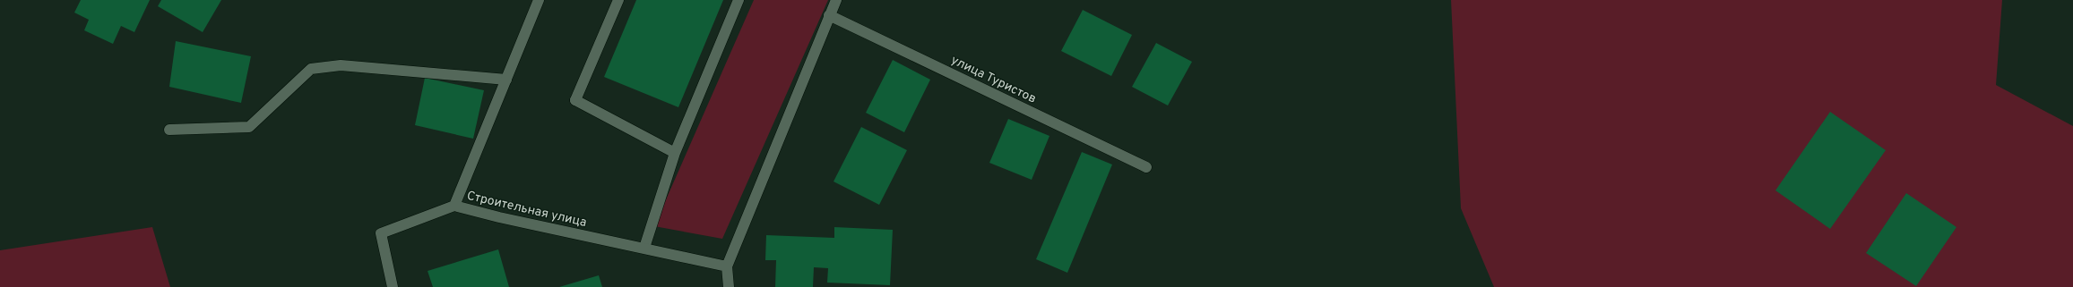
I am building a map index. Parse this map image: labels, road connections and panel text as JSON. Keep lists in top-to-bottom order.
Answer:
{
  "streets": {
    "street": ["улица Туристов", "Строительная улица"]
  }
}
